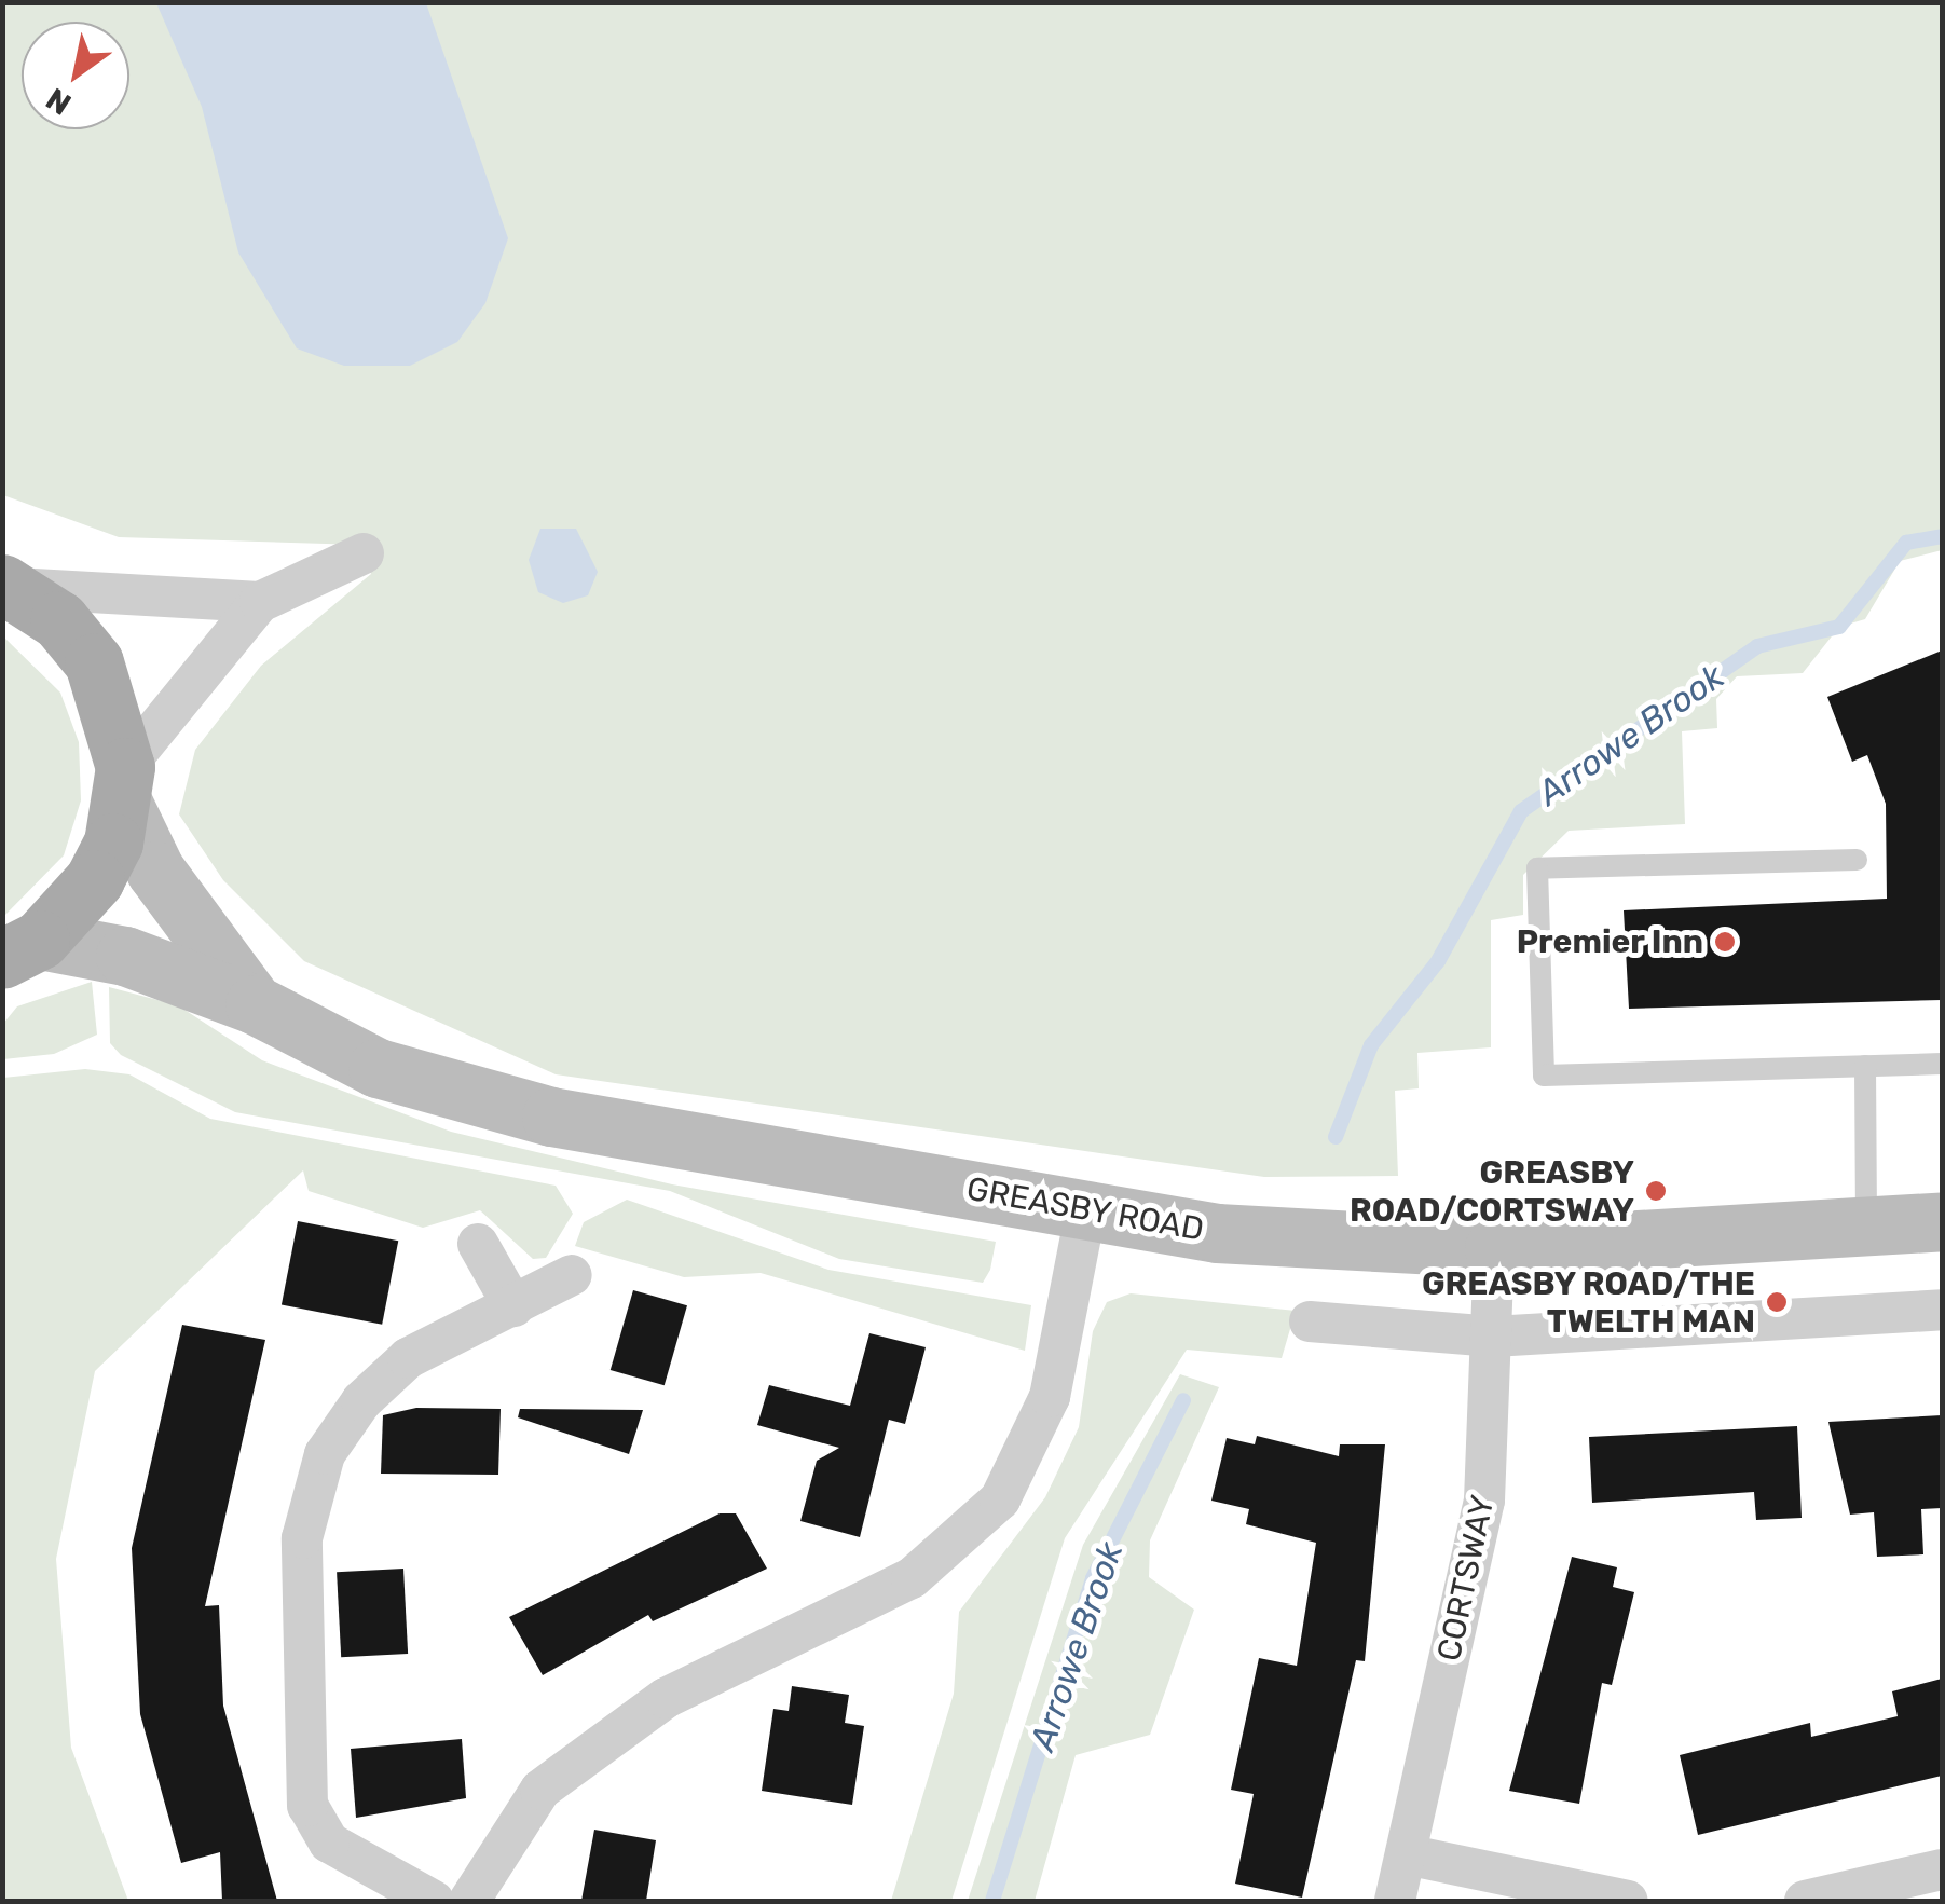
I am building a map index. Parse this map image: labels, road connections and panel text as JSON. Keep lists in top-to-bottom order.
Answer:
{
  "streets": {
    "main road": ["GREASBY ROAD"],
    "street": ["CORTSWAY"]
  },
  "crossings": [
    ["GREASBY ROAD", "CORTSWAY"]
  ],
  "water": ["Arrowe Brook"],
  "places": ["Premier Inn", "GREASBY ROAD/CORTSWAY", "GREASBY ROAD/THE TWELTH MAN"],
  "north": "bottom left"
}
